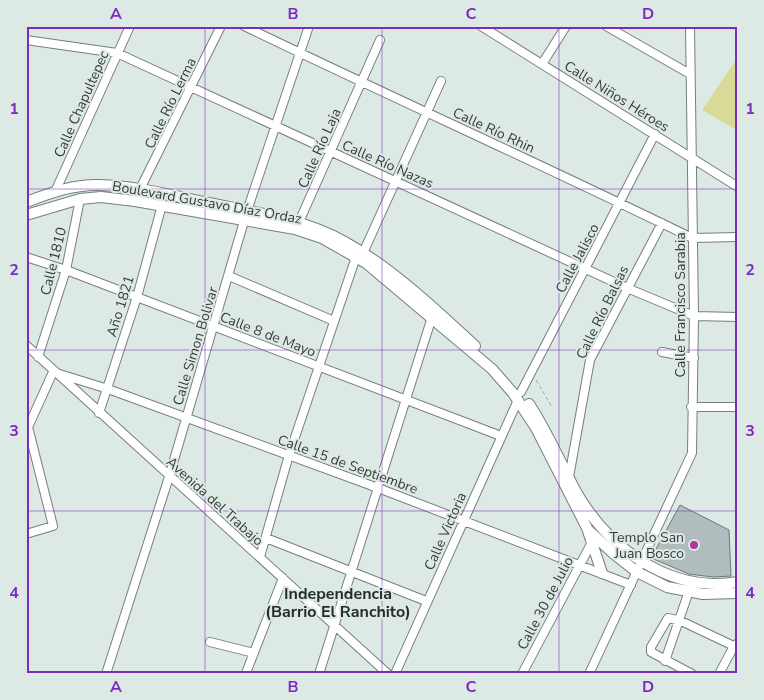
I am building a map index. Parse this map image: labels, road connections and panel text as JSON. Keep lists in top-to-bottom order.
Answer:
{
  "streets": {
    "main road": ["Boulevard Gustavo Díaz Ordaz"],
    "street": [
      "Calle Niños Héroes",
      "Calle Río Lerma",
      "Calle Chapultepec",
      "Calle Río Rhin",
      "Calle Río Laja",
      "Calle Río Nazas",
      "Calle Jalisco",
      "Calle 1810",
      "Calle Francisco Sarabia",
      "Año 1821",
      "Calle Río Balsas",
      "Calle 8 de Mayo",
      "Calle Simon Bolivar",
      "Calle 15 de Septiembre",
      "Avenida del Trabajo",
      "Calle Victoria",
      "Calle 30 de Julio"
    ]
  },
  "crossings": [
    ["Calle Niños Héroes", "Calle Jalisco"],
    ["Calle Niños Héroes", "Calle Francisco Sarabia"],
    ["Calle Río Lerma", "Calle Río Nazas"],
    ["Calle Río Lerma", "Boulevard Gustavo Díaz Ordaz"],
    ["Calle Chapultepec", "Calle Río Nazas"],
    ["Calle Chapultepec", "Boulevard Gustavo Díaz Ordaz"],
    ["Calle Río Rhin", "Calle Río Laja"],
    ["Calle Río Rhin", "Calle Jalisco"],
    ["Calle Río Rhin", "Calle Francisco Sarabia"],
    ["Calle Río Rhin", "Calle Río Balsas"],
    ["Calle Río Rhin", "Calle Simon Bolivar"],
    ["Calle Río Laja", "Calle Río Nazas"],
    ["Calle Río Laja", "Boulevard Gustavo Díaz Ordaz"],
    ["Calle Río Nazas", "Calle Jalisco"],
    ["Calle Río Nazas", "Calle Francisco Sarabia"],
    ["Calle Río Nazas", "Calle Río Balsas"],
    ["Calle Río Nazas", "Calle Simon Bolivar"],
    ["Boulevard Gustavo Díaz Ordaz", "Calle Jalisco"],
    ["Boulevard Gustavo Díaz Ordaz", "Calle 1810"],
    ["Boulevard Gustavo Díaz Ordaz", "Calle Francisco Sarabia"],
    ["Boulevard Gustavo Díaz Ordaz", "Año 1821"],
    ["Boulevard Gustavo Díaz Ordaz", "Calle Río Balsas"],
    ["Boulevard Gustavo Díaz Ordaz", "Calle Simon Bolivar"],
    ["Boulevard Gustavo Díaz Ordaz", "Calle Victoria"],
    ["Calle Jalisco", "Calle Victoria"],
    ["Calle 1810", "Calle 8 de Mayo"],
    ["Calle 1810", "Avenida del Trabajo"],
    ["Calle Francisco Sarabia", "Calle 15 de Septiembre"],
    ["Año 1821", "Calle 8 de Mayo"],
    ["Año 1821", "Calle 15 de Septiembre"],
    ["Año 1821", "Avenida del Trabajo"],
    ["Calle 8 de Mayo", "Calle Simon Bolivar"],
    ["Calle 8 de Mayo", "Calle Victoria"],
    ["Calle Simon Bolivar", "Calle 15 de Septiembre"],
    ["Calle Simon Bolivar", "Avenida del Trabajo"],
    ["Calle 15 de Septiembre", "Avenida del Trabajo"],
    ["Calle 15 de Septiembre", "Calle Victoria"],
    ["Calle 15 de Septiembre", "Calle 30 de Julio"]
  ],
  "districts": ["Independencia (Barrio El Ranchito)"],
  "places": ["Templo San Juan Bosco"],
  "grid": {
    "columns": [
      "A",
      "B",
      "C",
      "D"
    ],
    "rows": [
      "1",
      "2",
      "3",
      "4"
    ]
  }
}
